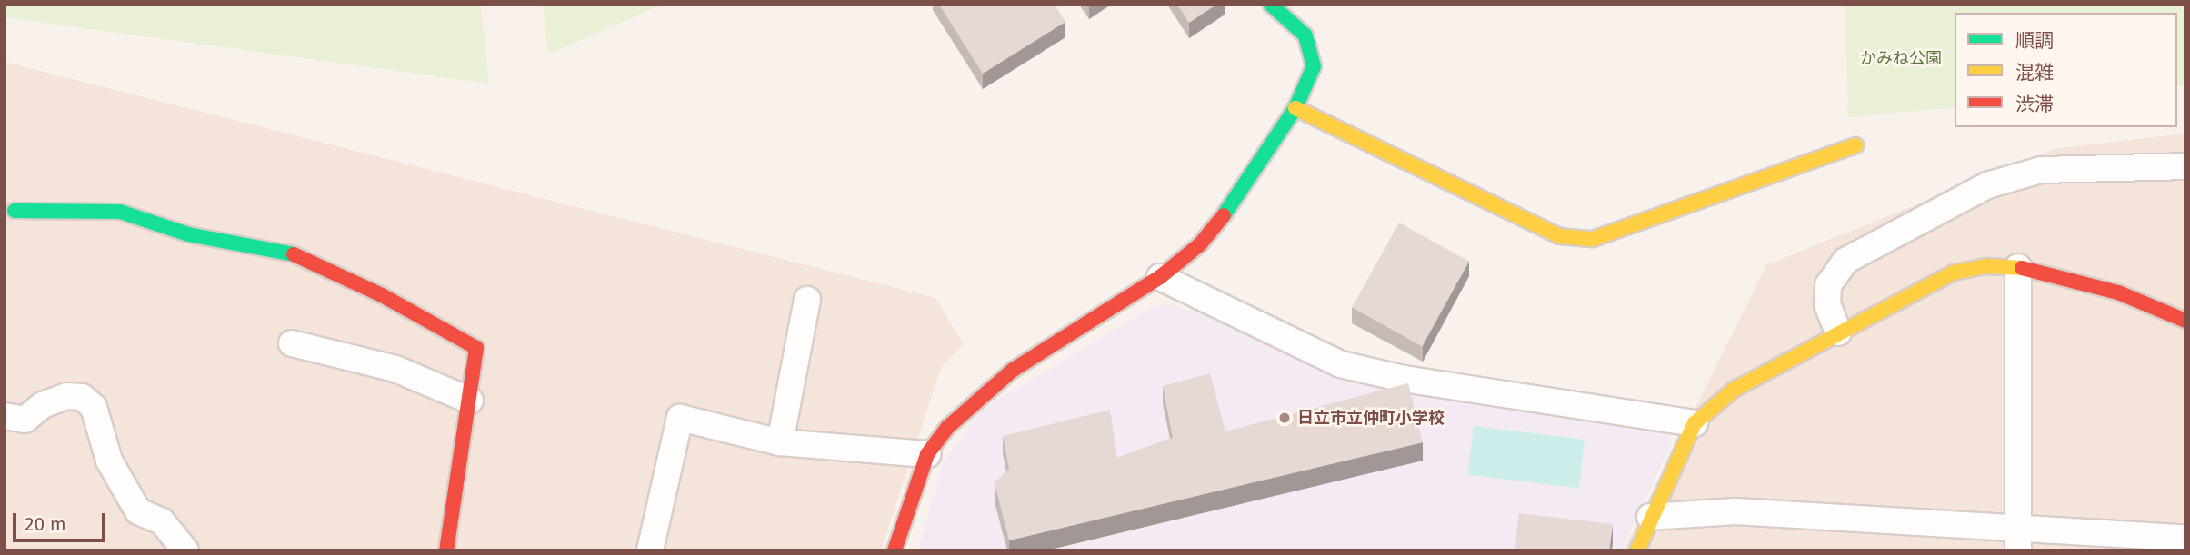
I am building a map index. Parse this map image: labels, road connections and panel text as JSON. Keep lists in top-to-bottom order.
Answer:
{
  "parks": ["かみね公園"],
  "places": ["日立市立仲町小学校"],
  "legend": ["順調", "混雑", "渋滞"],
  "scale_bar": "20 m"
}
